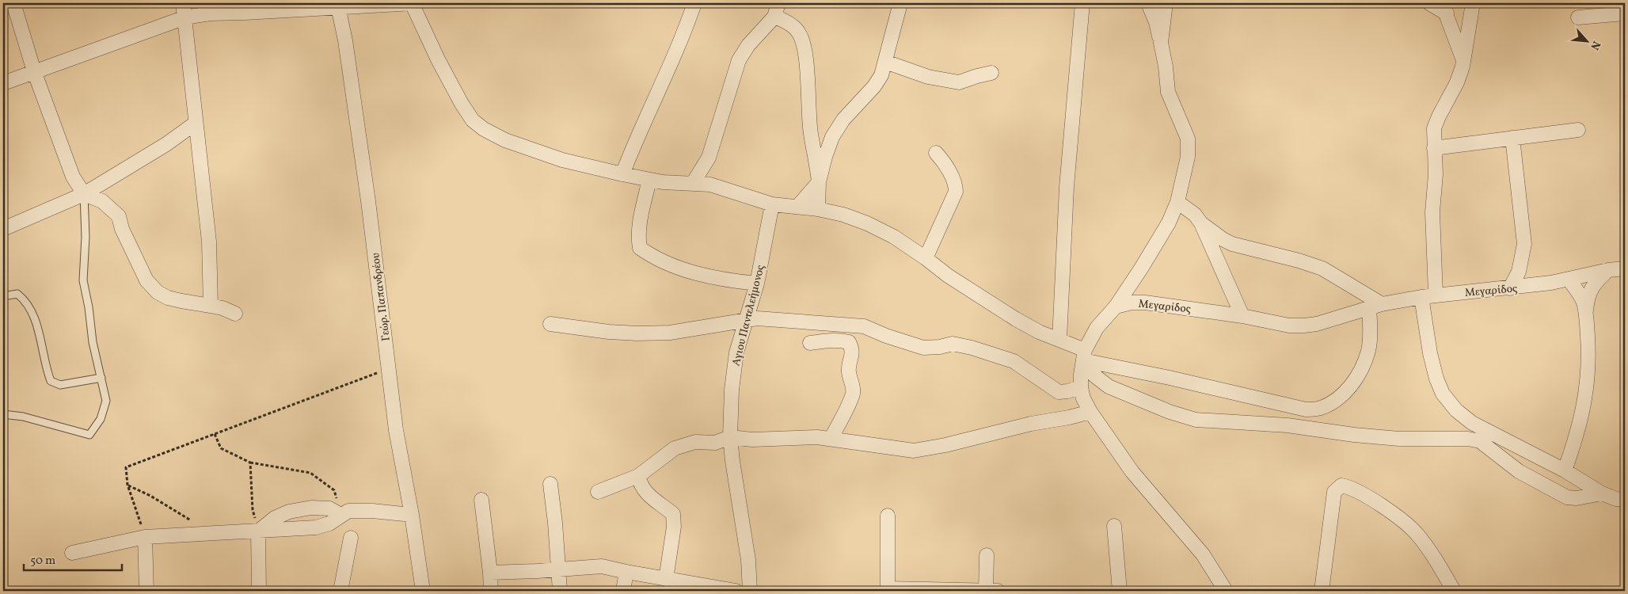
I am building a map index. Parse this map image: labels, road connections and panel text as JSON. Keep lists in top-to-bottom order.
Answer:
{
  "streets": {
    "street": ["Μεγαρίδος", "Γεώρ. Παπανδρέου", "Αγιου Παντελεήμονος"]
  },
  "scale_bar": "50 m",
  "north": "bottom right"
}
